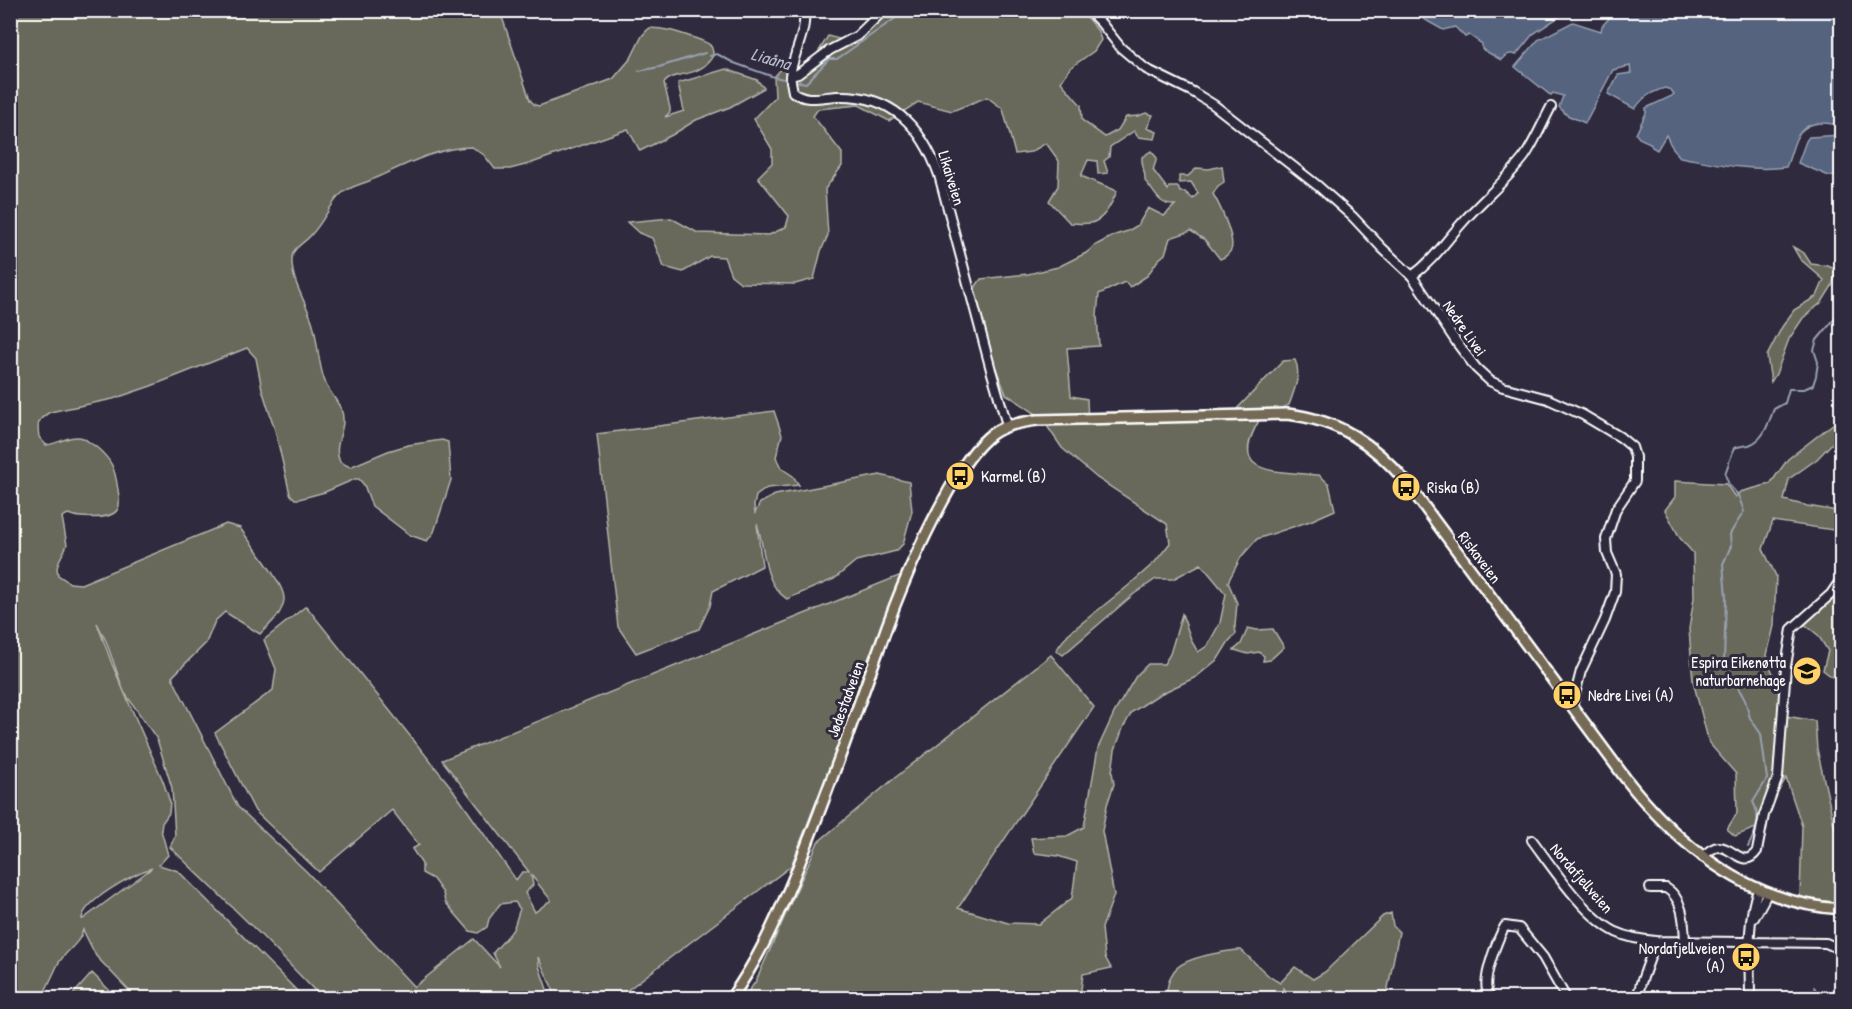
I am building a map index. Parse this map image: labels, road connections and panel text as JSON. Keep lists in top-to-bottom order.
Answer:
{
  "streets": {
    "main road": ["Riskaveien", "Jødestadveien"],
    "street": ["Likaiveien", "Nedre Livei", "Nordafjellveien"]
  },
  "crossings": [
    ["Likaiveien", "Riskaveien"],
    ["Likaiveien", "Jødestadveien"],
    ["Nedre Livei", "Riskaveien"],
    ["Riskaveien", "Jødestadveien"]
  ],
  "water": ["Liaåna"],
  "places": {
    "bus stop": [
      "Karmel (B)",
      "Riska (B)",
      "Nedre Livei (A)",
      "Nordafjellveien (A)"
    ],
    "school or university": ["Espira Eikenøtta naturbarnehage"]
  }
}
